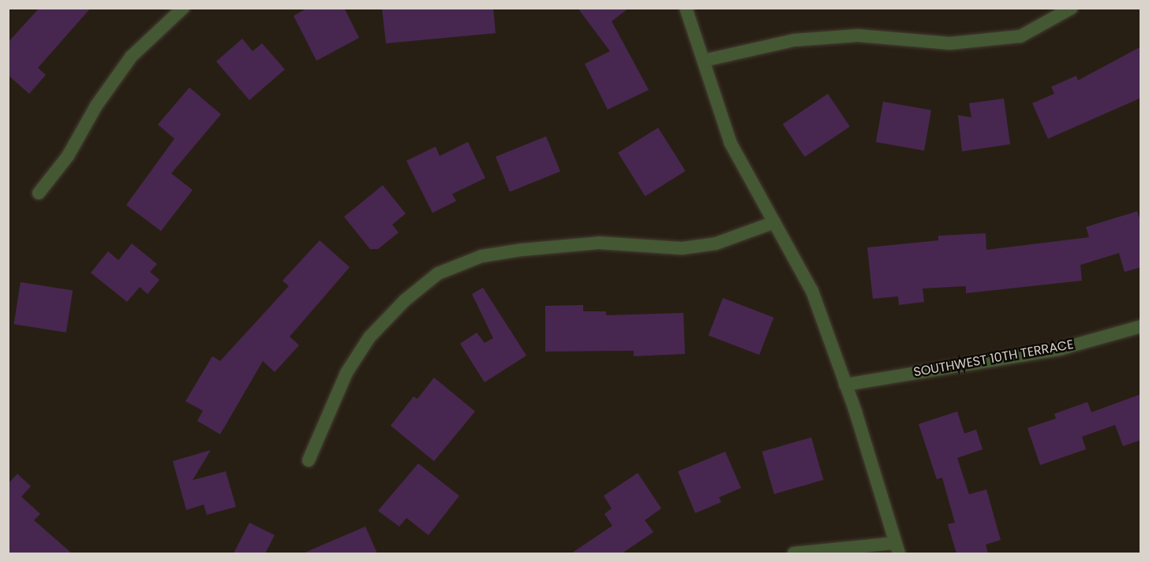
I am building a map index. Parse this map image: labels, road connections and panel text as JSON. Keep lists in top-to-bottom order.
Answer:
{
  "streets": {
    "street": ["SOUTHWEST 10TH TERRACE"]
  }
}
